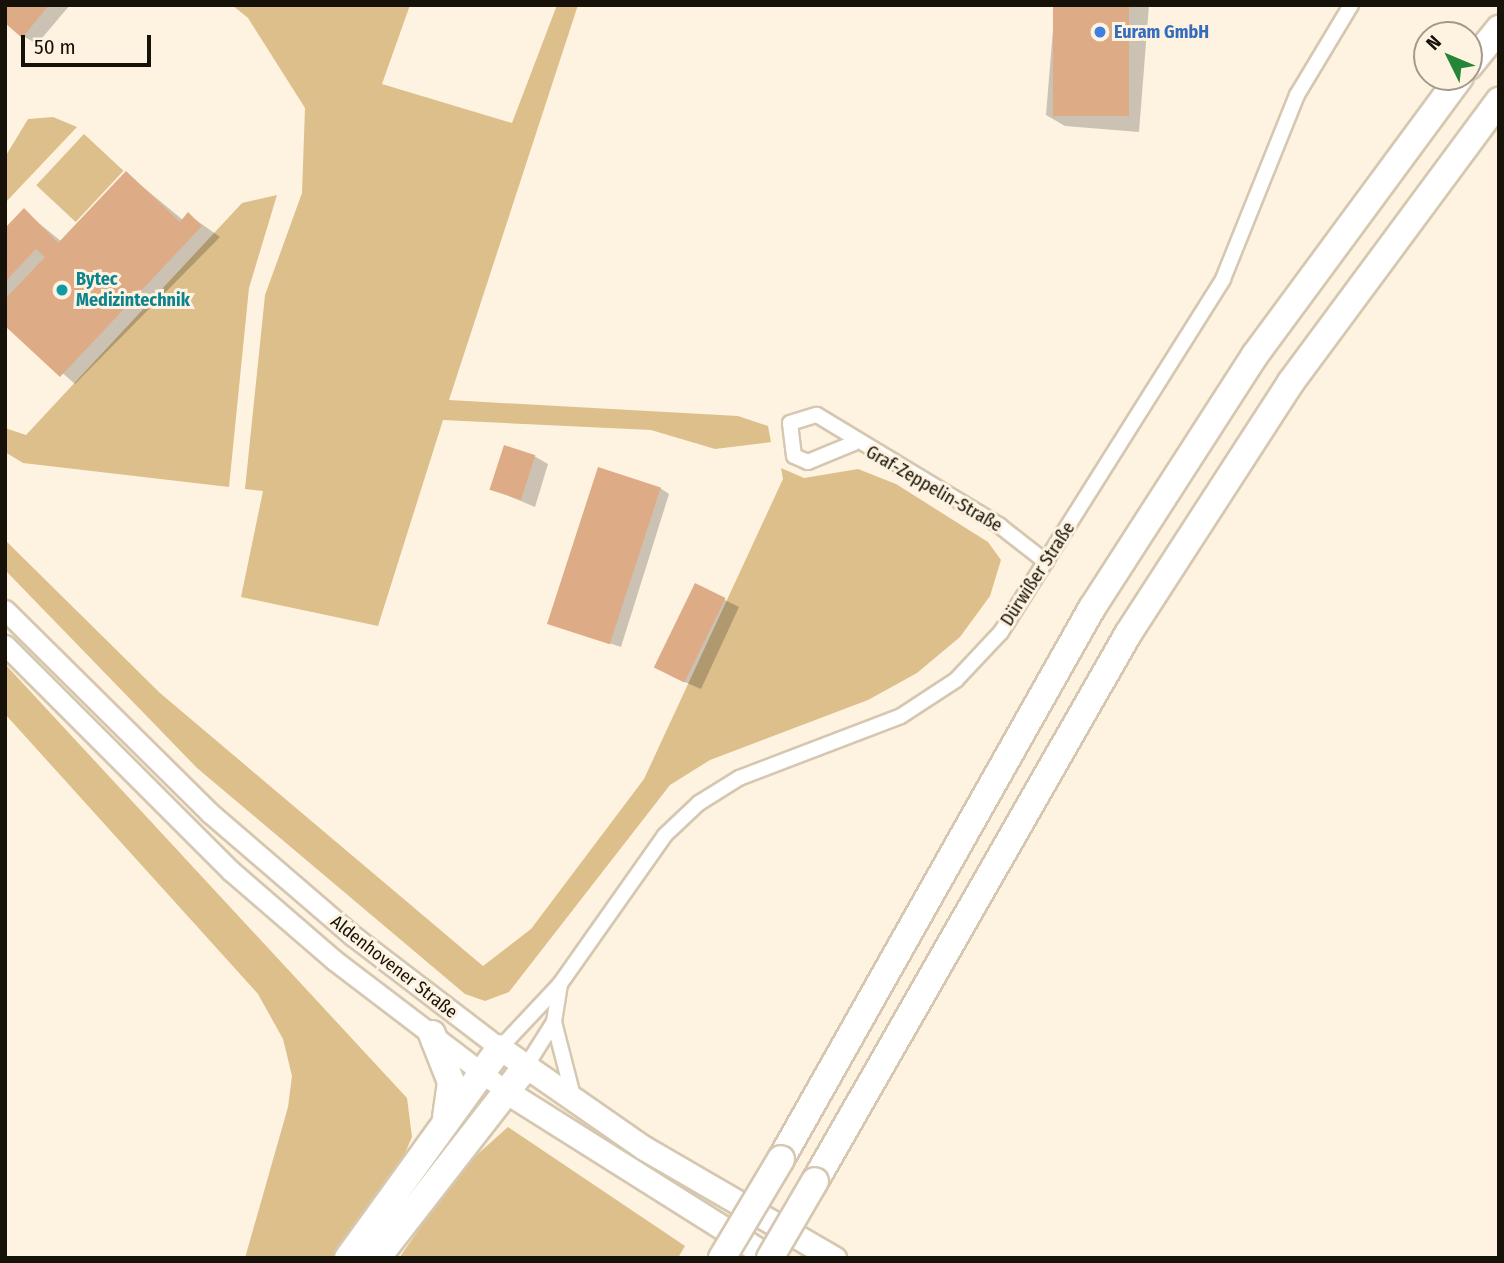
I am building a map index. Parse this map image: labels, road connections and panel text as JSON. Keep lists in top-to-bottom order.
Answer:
{
  "streets": {
    "main road": ["Aldenhovener Straße"],
    "street": ["Graf-Zeppelin-Straße", "Dürwißer Straße"]
  },
  "crossings": [
    ["Graf-Zeppelin-Straße", "Dürwißer Straße"],
    ["Dürwißer Straße", "Aldenhovener Straße"]
  ],
  "places": ["Euram GmbH", "Bytec Medizintechnik"],
  "scale_bar": "50 m",
  "north": "top left"
}
